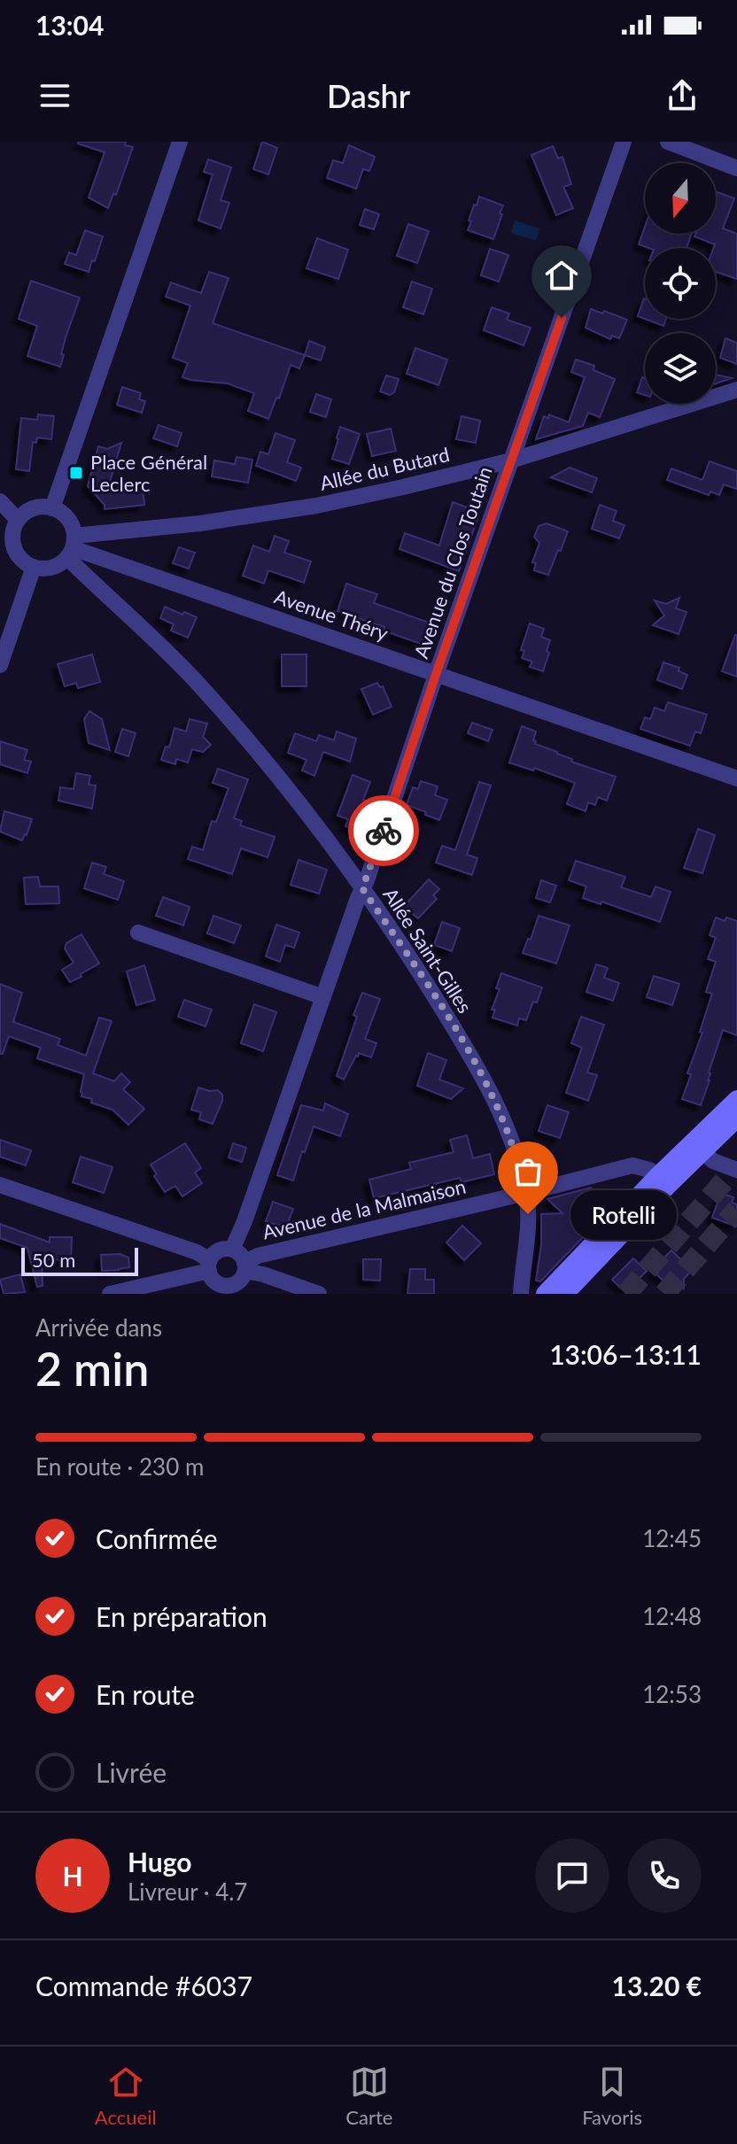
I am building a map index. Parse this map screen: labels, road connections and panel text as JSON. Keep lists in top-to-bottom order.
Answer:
{
  "streets": {
    "street": [
      "Allée du Butard",
      "Avenue du Clos Toutain",
      "Avenue Théry",
      "Allée Saint-Gilles",
      "Avenue de la Malmaison"
    ]
  },
  "crossings": [
    ["Allée du Butard", "Avenue du Clos Toutain"],
    ["Allée du Butard", "Avenue Théry"],
    ["Allée du Butard", "Allée Saint-Gilles"],
    ["Avenue du Clos Toutain", "Avenue Théry"],
    ["Avenue du Clos Toutain", "Allée Saint-Gilles"],
    ["Avenue du Clos Toutain", "Avenue de la Malmaison"],
    ["Avenue Théry", "Allée Saint-Gilles"],
    ["Allée Saint-Gilles", "Avenue de la Malmaison"]
  ],
  "places": {
    "transit": ["Place Général Leclerc"],
    "other": ["Rotelli"]
  },
  "scale_bar": "50 m",
  "north": "bottom",
  "page": {
    "status": "13:04",
    "header": "Dashr",
    "bubble": "Rotelli",
    "scale": "50 m",
    "heading": ["2 min", "Arrivée dans", "13:06–13:11"],
    "panel": [
      "Hugo",
      "Livreur · 4.7",
      "Commande #6037",
      "13.20 €"
    ],
    "bar": "En route · 230 m",
    "list": [
      ["Confirmée", "12:45"],
      ["En préparation", "12:48"],
      ["En route", "12:53"],
      "Livrée"
    ],
    "round": "H",
    "tabs": ["Accueil", "Carte", "Favoris"]
  }
}
